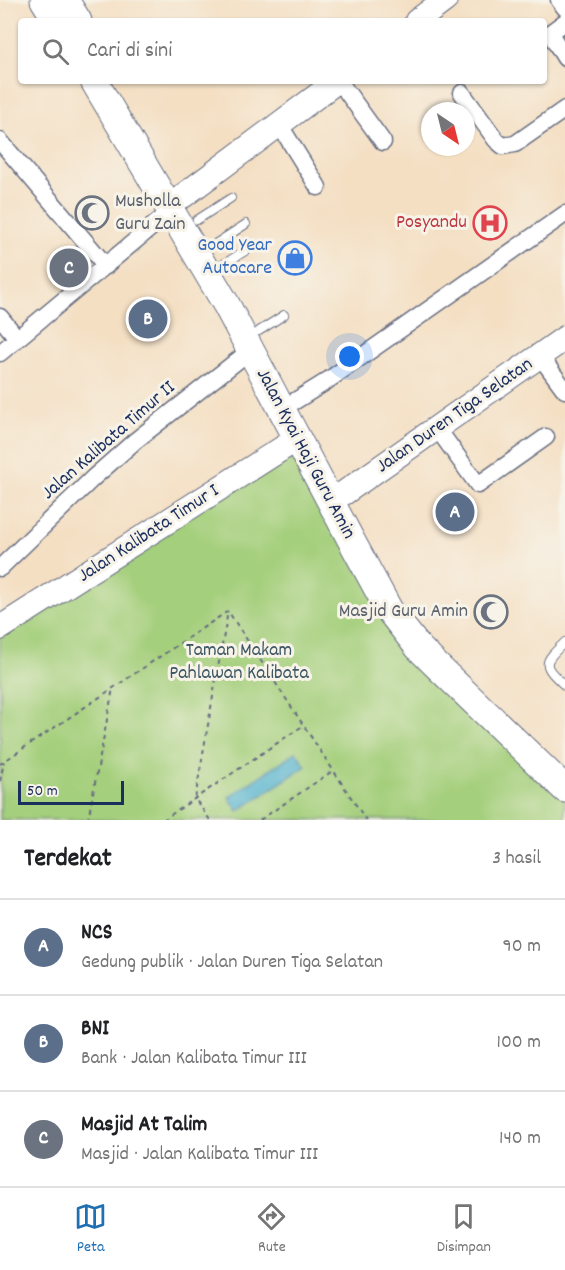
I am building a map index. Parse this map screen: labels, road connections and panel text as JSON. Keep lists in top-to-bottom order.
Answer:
{
  "streets": {
    "main road": ["Jalan Kyai Haji Guru Amin"],
    "street": ["Jalan Duren Tiga Selatan", "Jalan Kalibata Timur II", "Jalan Kalibata Timur I"]
  },
  "crossings": [
    ["Jalan Duren Tiga Selatan", "Jalan Kyai Haji Guru Amin"],
    ["Jalan Kalibata Timur II", "Jalan Kyai Haji Guru Amin"],
    ["Jalan Kyai Haji Guru Amin", "Jalan Kalibata Timur I"]
  ],
  "parks": ["Taman Makam Pahlawan Kalibata"],
  "places": {
    "mosque": ["Musholla Guru Zain", "Masjid Guru Amin"],
    "hospital": ["Posyandu"],
    "shop": ["Good Year Autocare"]
  },
  "scale_bar": "50 m",
  "north": "bottom right",
  "page": {
    "search": "Cari di sini",
    "pins": ["C", "B", "A"],
    "scale": "50 m",
    "heading": ["Terdekat", "3 hasil"],
    "list": [
      {
        "mark": "A",
        "name": "NCS",
        "note": "Gedung publik · Jalan Duren Tiga Selatan",
        "value": "90 m"
      },
      {
        "mark": "B",
        "name": "BNI",
        "note": "Bank · Jalan Kalibata Timur III",
        "value": "100 m"
      },
      {
        "mark": "C",
        "name": "Masjid At Talim",
        "note": "Masjid · Jalan Kalibata Timur III",
        "value": "140 m"
      }
    ],
    "nav": ["Peta", "Rute", "Disimpan"]
  }
}
